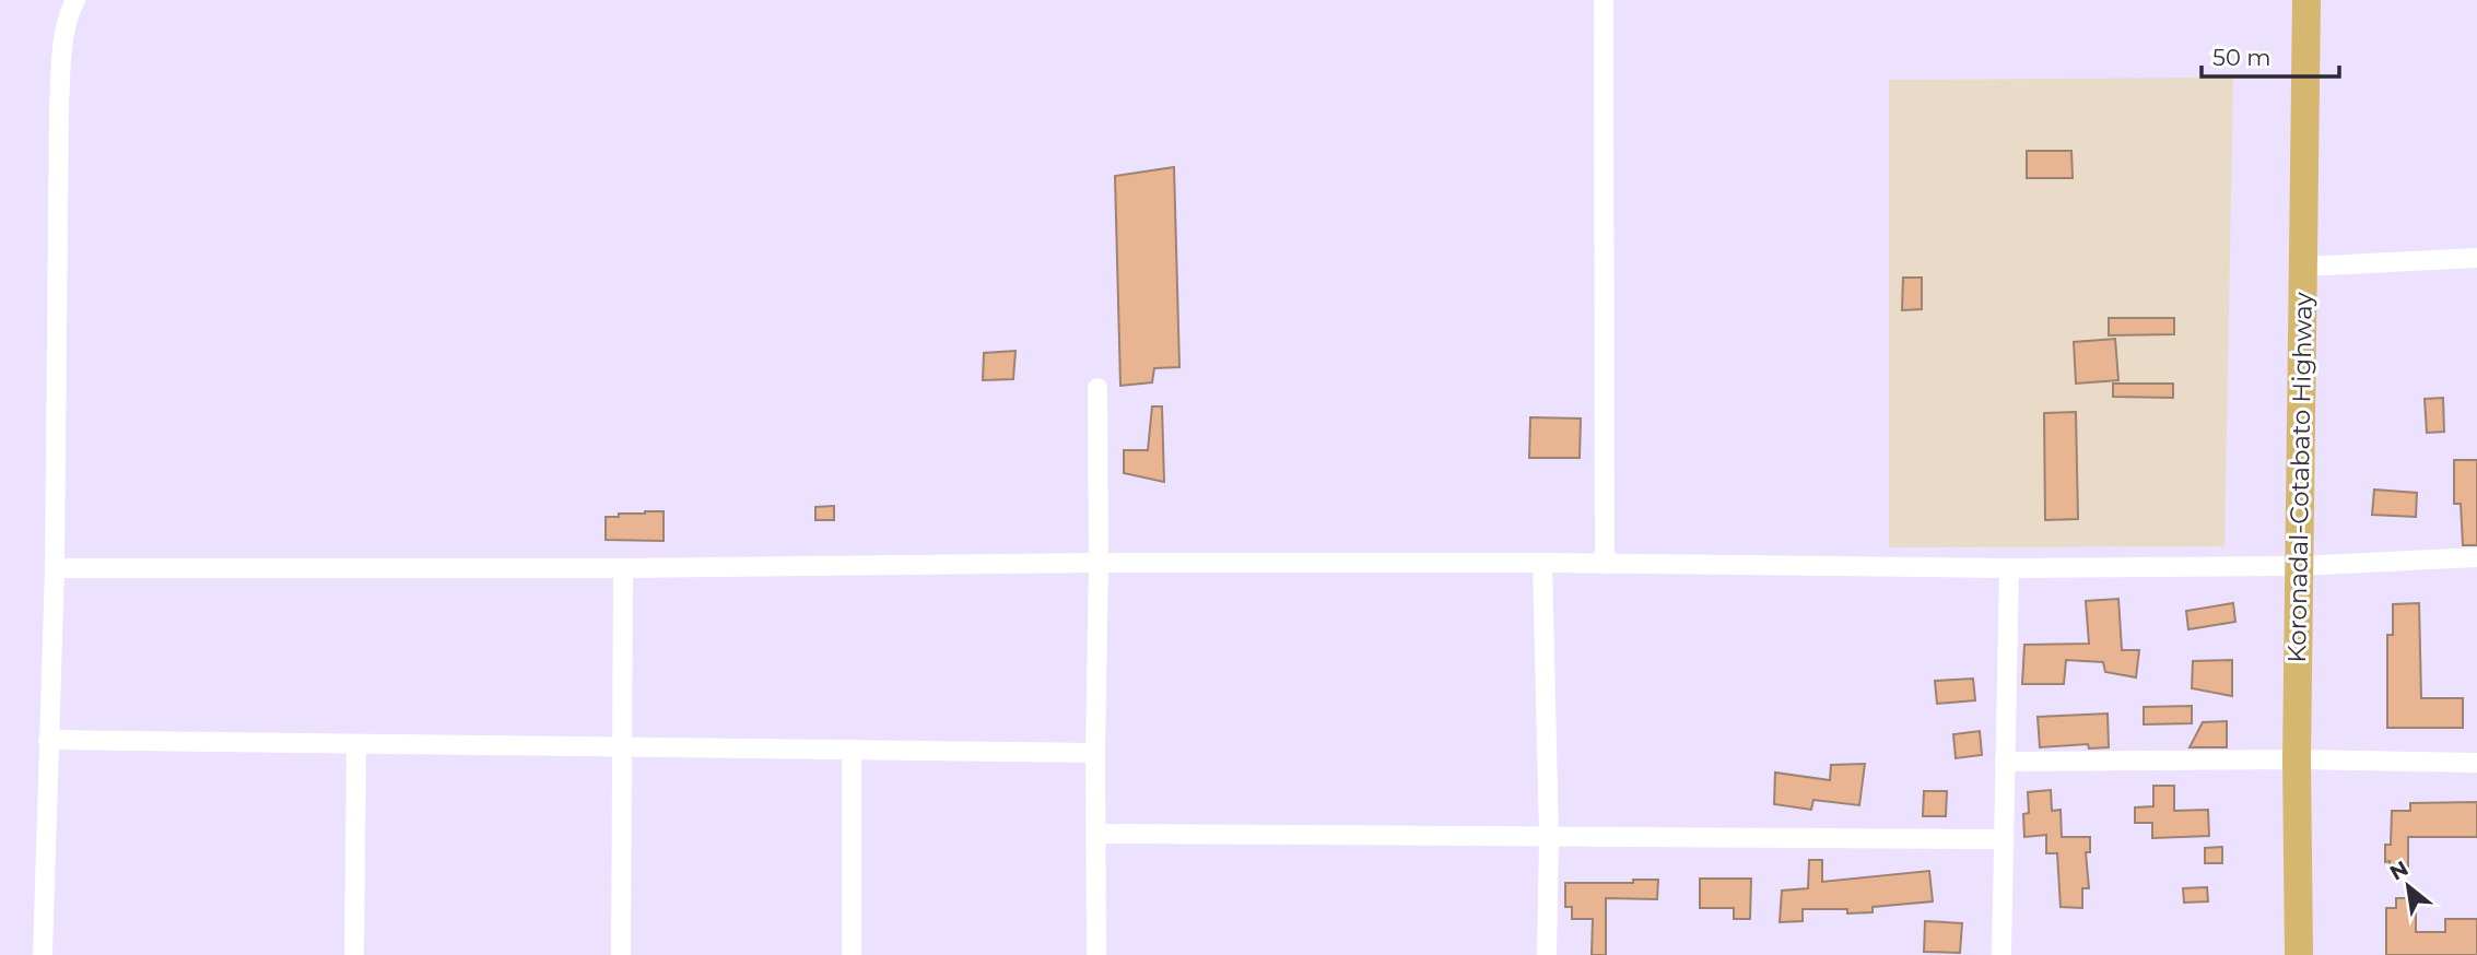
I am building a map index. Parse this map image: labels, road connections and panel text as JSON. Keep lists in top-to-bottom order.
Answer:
{
  "streets": {
    "highway": ["Koronadal-Cotabato Highway"]
  },
  "scale_bar": "50 m",
  "north": "top left"
}
